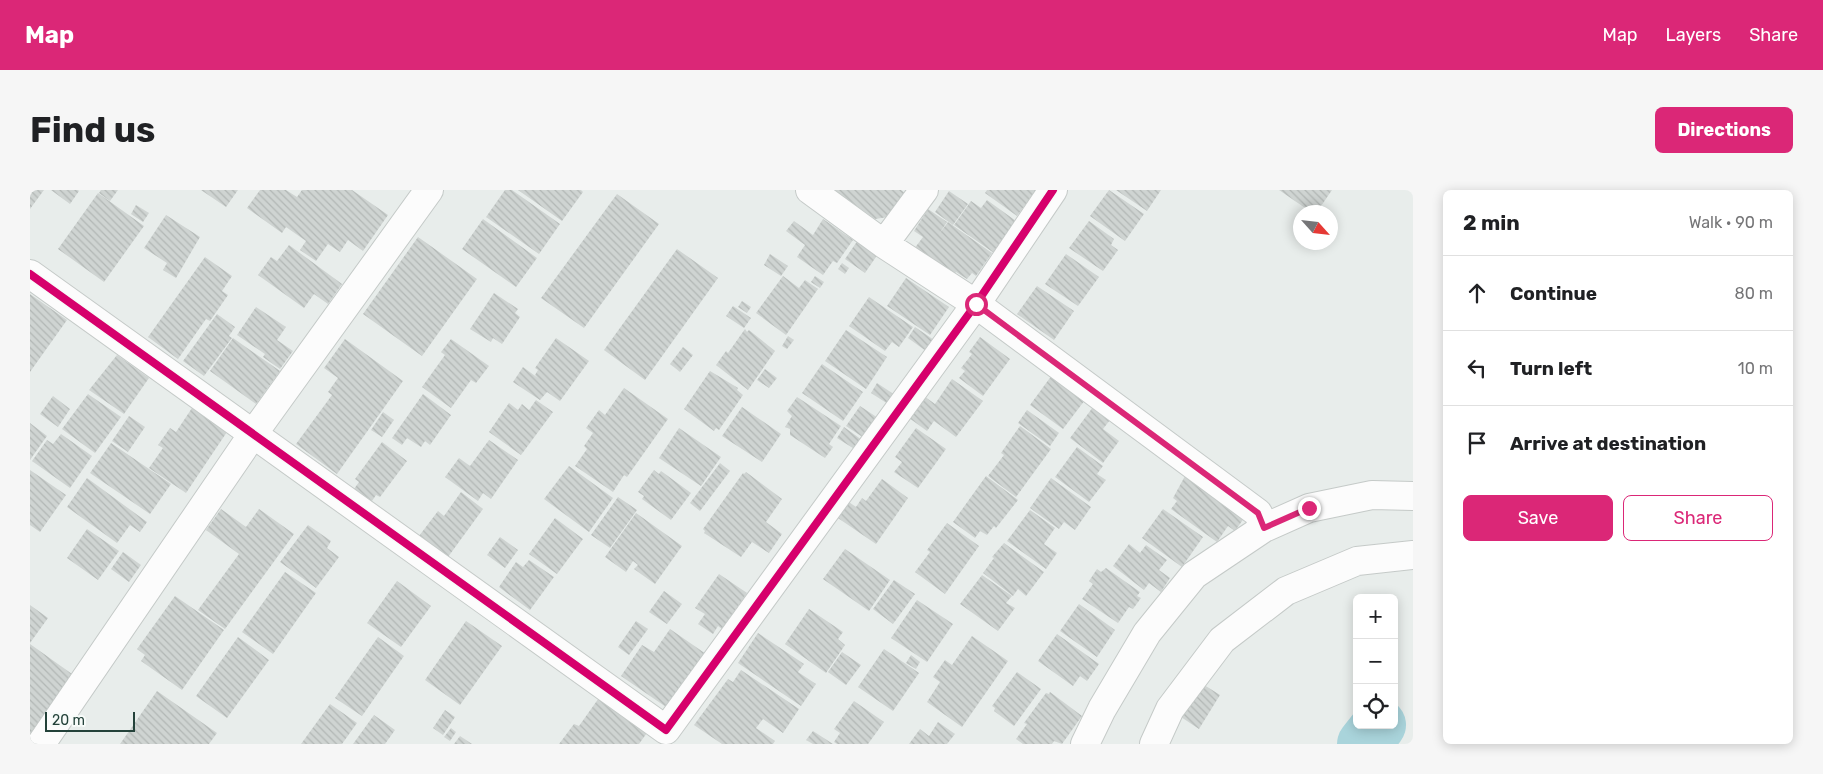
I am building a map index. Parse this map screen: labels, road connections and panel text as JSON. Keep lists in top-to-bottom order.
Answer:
{
  "scale_bar": "20 m",
  "north": "bottom right",
  "page": {
    "header": "Map",
    "nav": ["Map", "Layers", "Share"],
    "buttons": [
      "Directions",
      ["Save", "Share"]
    ],
    "title": "Find us",
    "heading": ["2 min", "Walk · 90 m"],
    "list": [
      ["Continue", "80 m"],
      ["Turn left", "10 m"],
      "Arrive at destination"
    ],
    "map_buttons": ["+", "−"],
    "scale": "20 m"
  }
}
